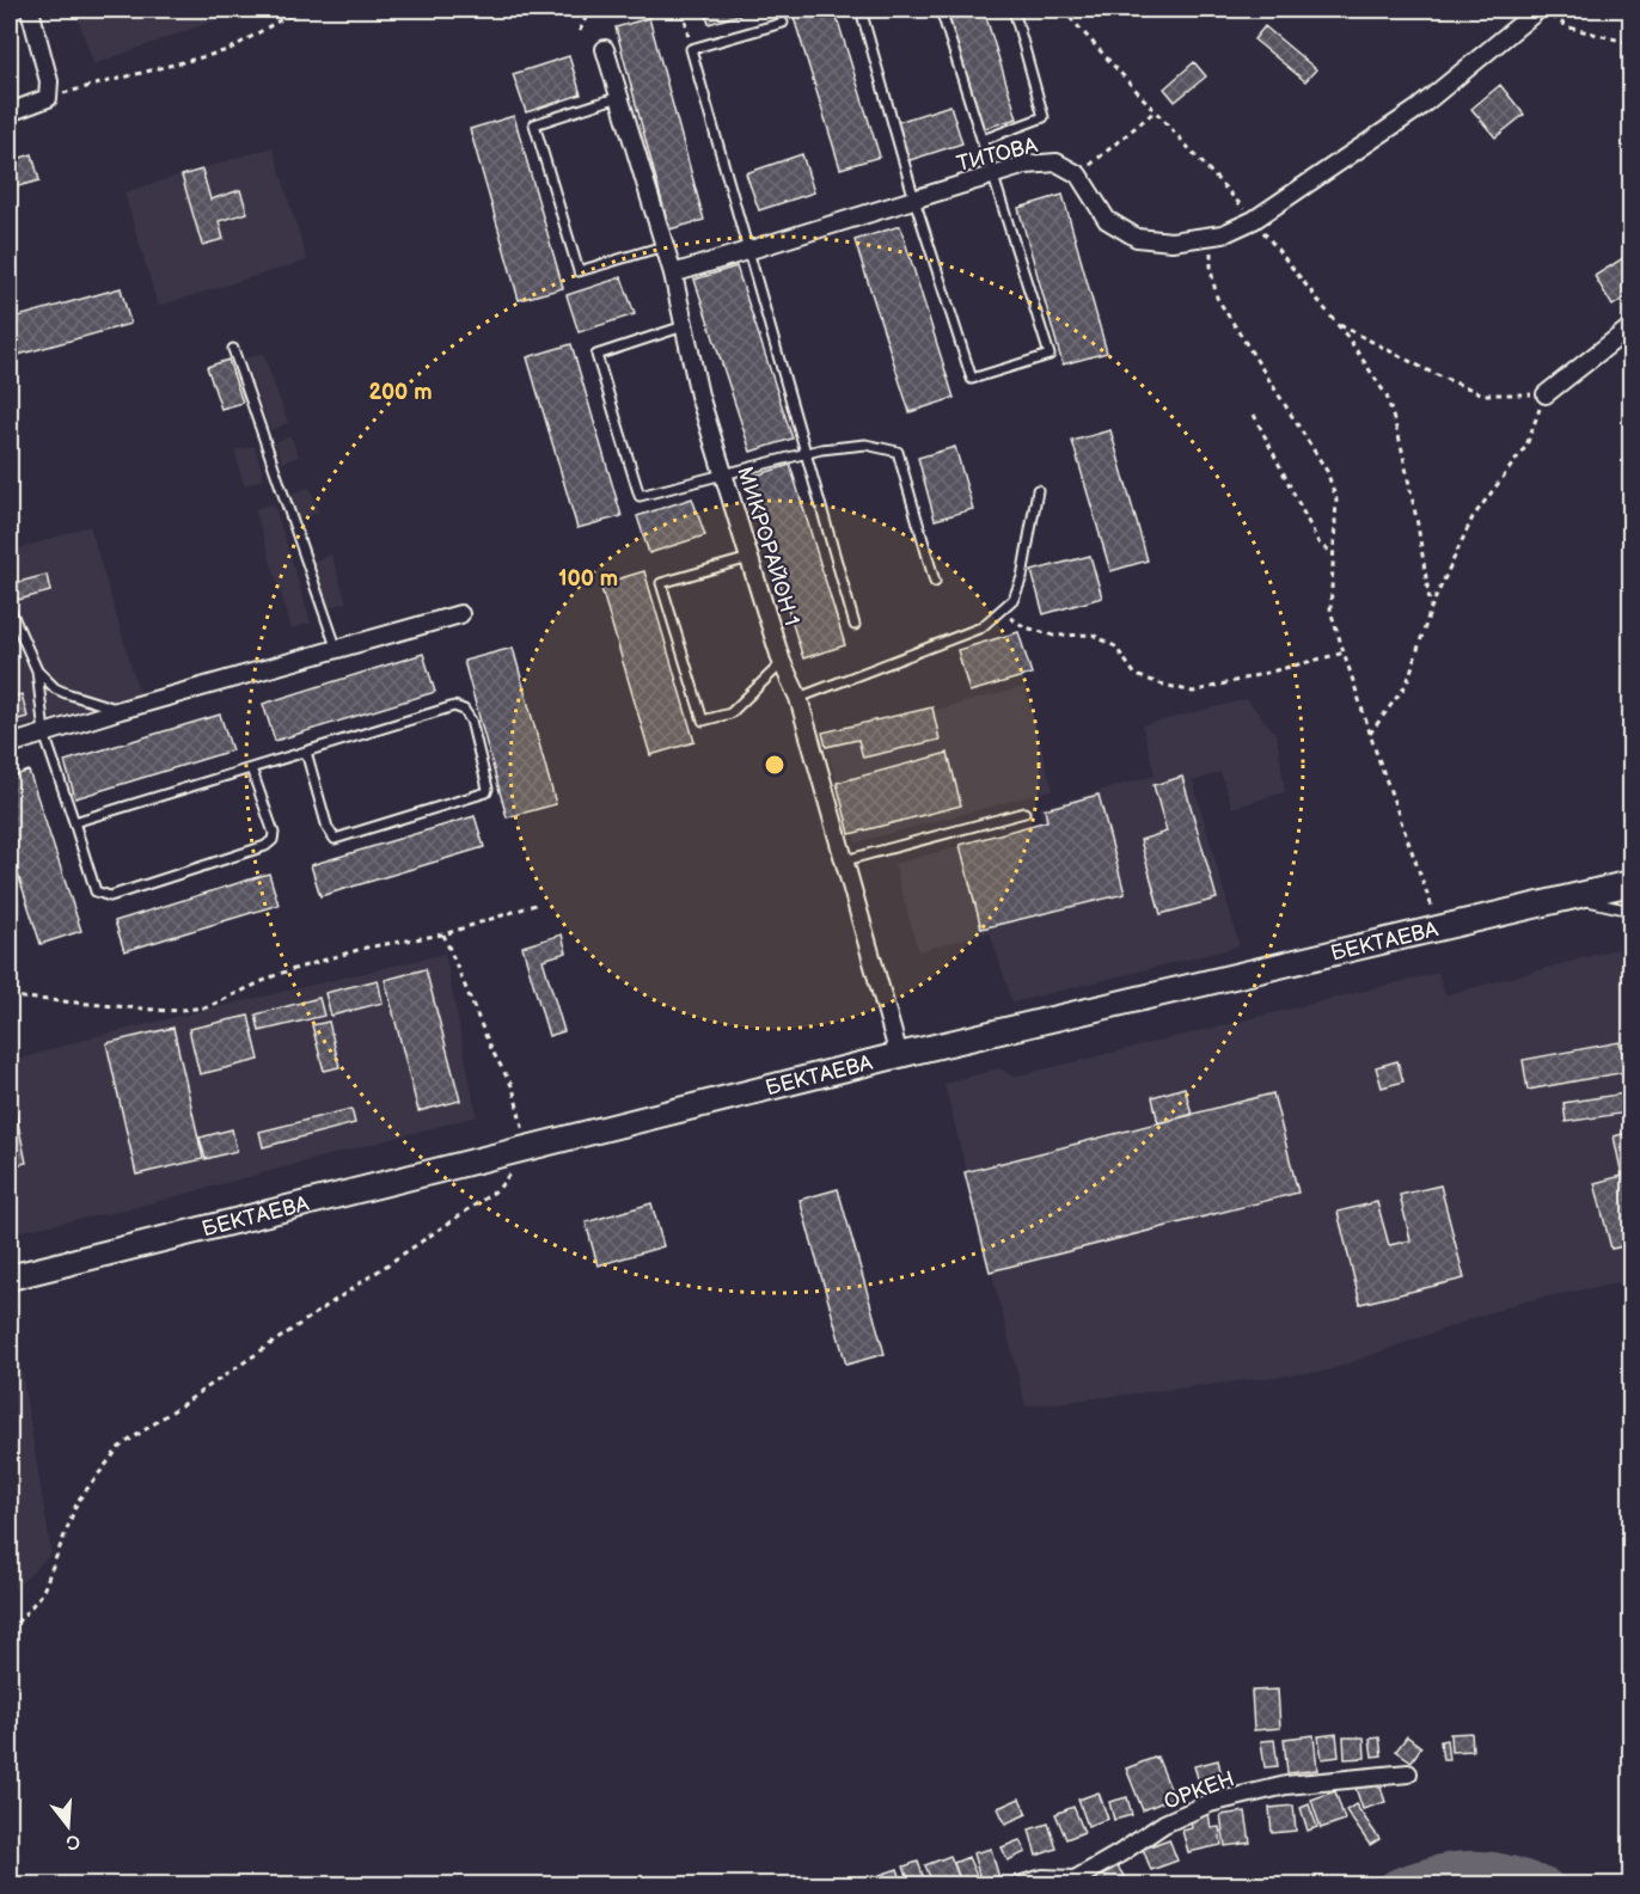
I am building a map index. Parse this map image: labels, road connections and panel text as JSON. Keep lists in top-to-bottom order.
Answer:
{
  "streets": {
    "street": [
      "ТИТОВА",
      "МИКРОРАЙОН 1",
      "БЕКТАЕВА",
      "ОРКЕН"
    ]
  },
  "crossings": [
    ["ТИТОВА", "МИКРОРАЙОН 1"],
    ["МИКРОРАЙОН 1", "БЕКТАЕВА"]
  ],
  "north": "bottom",
  "rings": ["200 m", "100 m"]
}
